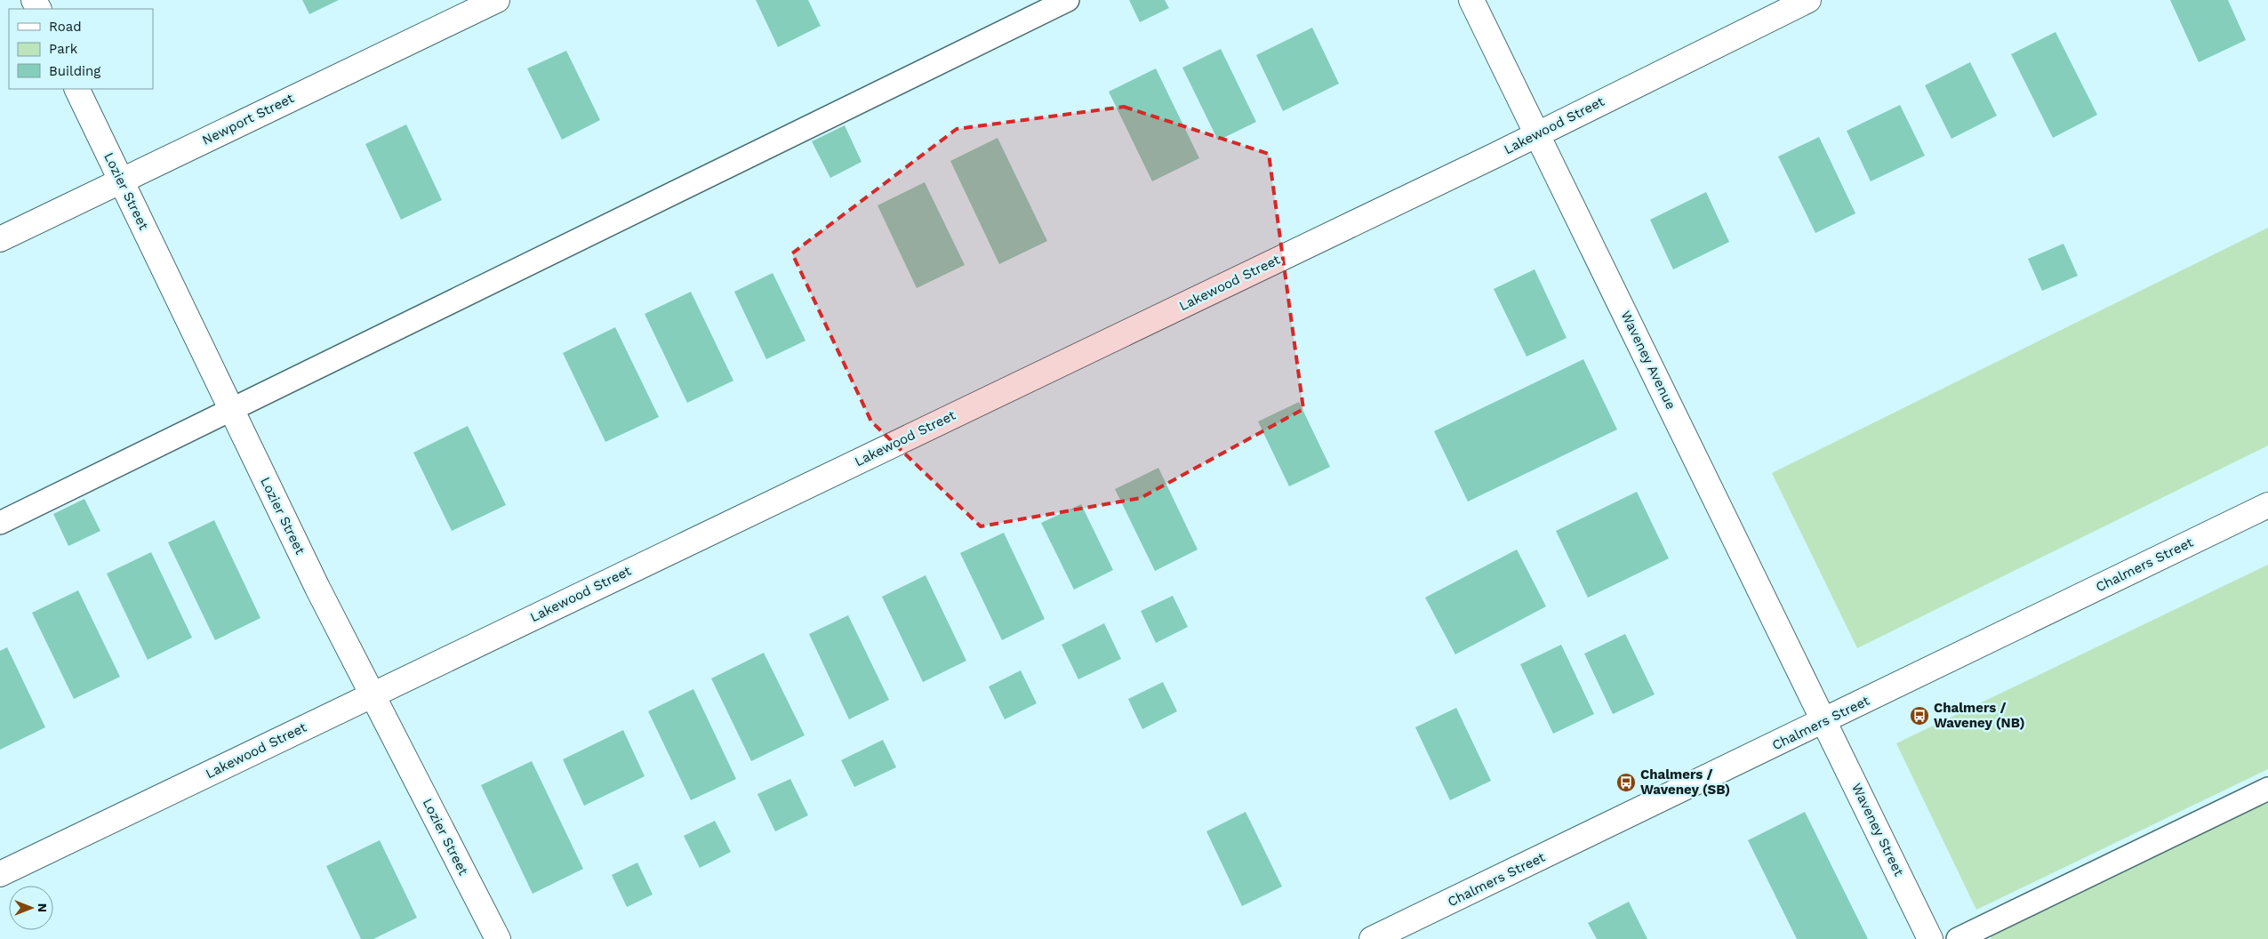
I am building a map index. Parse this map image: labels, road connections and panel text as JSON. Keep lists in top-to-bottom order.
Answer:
{
  "streets": {
    "street": [
      "Newport Street",
      "Lakewood Street",
      "Lozier Street",
      "Waveney Avenue",
      "Chalmers Street",
      "Waveney Street"
    ]
  },
  "crossings": [
    ["Newport Street", "Lozier Street"],
    ["Lakewood Street", "Lozier Street"],
    ["Lakewood Street", "Waveney Avenue"],
    ["Waveney Avenue", "Chalmers Street"],
    ["Waveney Avenue", "Waveney Street"],
    ["Chalmers Street", "Waveney Street"]
  ],
  "places": {
    "bus stop": ["Chalmers / Waveney (NB)", "Chalmers / Waveney (SB)"]
  },
  "legend": ["Road", "Park", "Building"],
  "north": "right"
}
